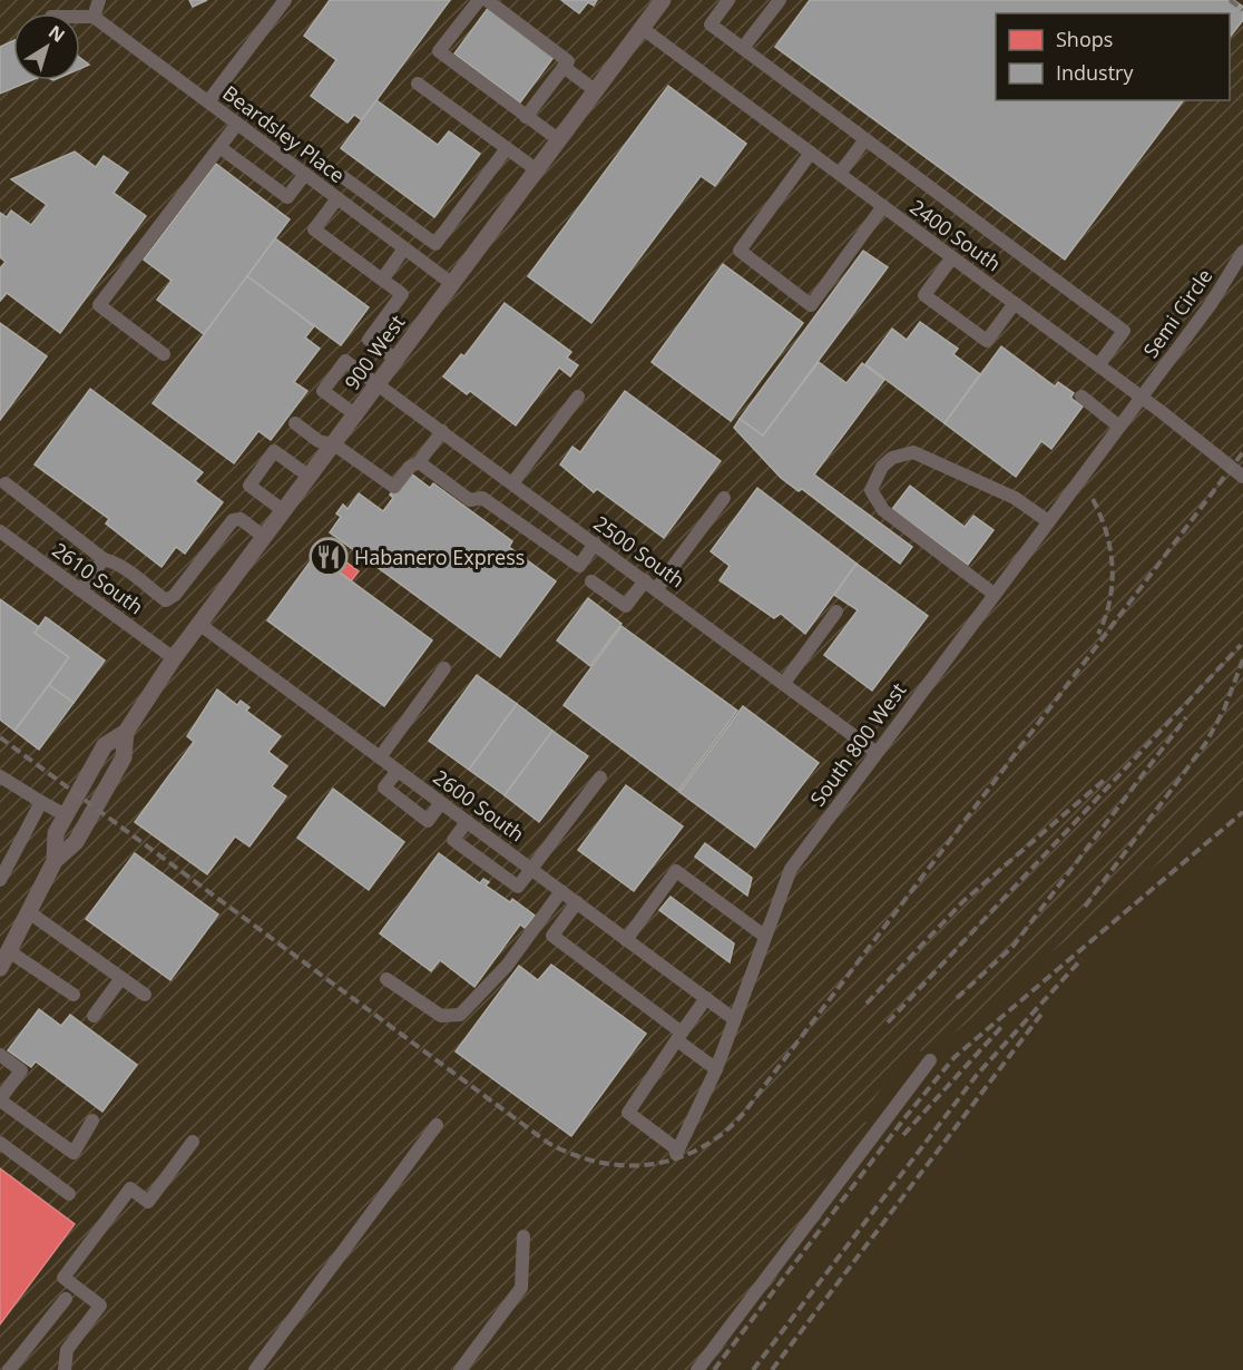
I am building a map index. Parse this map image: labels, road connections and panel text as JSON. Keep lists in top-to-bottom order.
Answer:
{
  "streets": {
    "main road": ["900 West"],
    "street": [
      "Beardsley Place",
      "2400 South",
      "Semi Circle",
      "2500 South",
      "2610 South",
      "South 800 West",
      "2600 South"
    ]
  },
  "crossings": [
    ["Beardsley Place", "900 West"],
    ["2400 South", "Semi Circle"],
    ["2400 South", "900 West"],
    ["2400 South", "South 800 West"],
    ["Semi Circle", "South 800 West"],
    ["900 West", "2500 South"],
    ["900 West", "2610 South"],
    ["900 West", "2600 South"],
    ["2500 South", "South 800 West"],
    ["South 800 West", "2600 South"]
  ],
  "places": {
    "restaurant": ["Habanero Express"]
  },
  "legend": ["Shops", "Industry"],
  "north": "top right"
}
